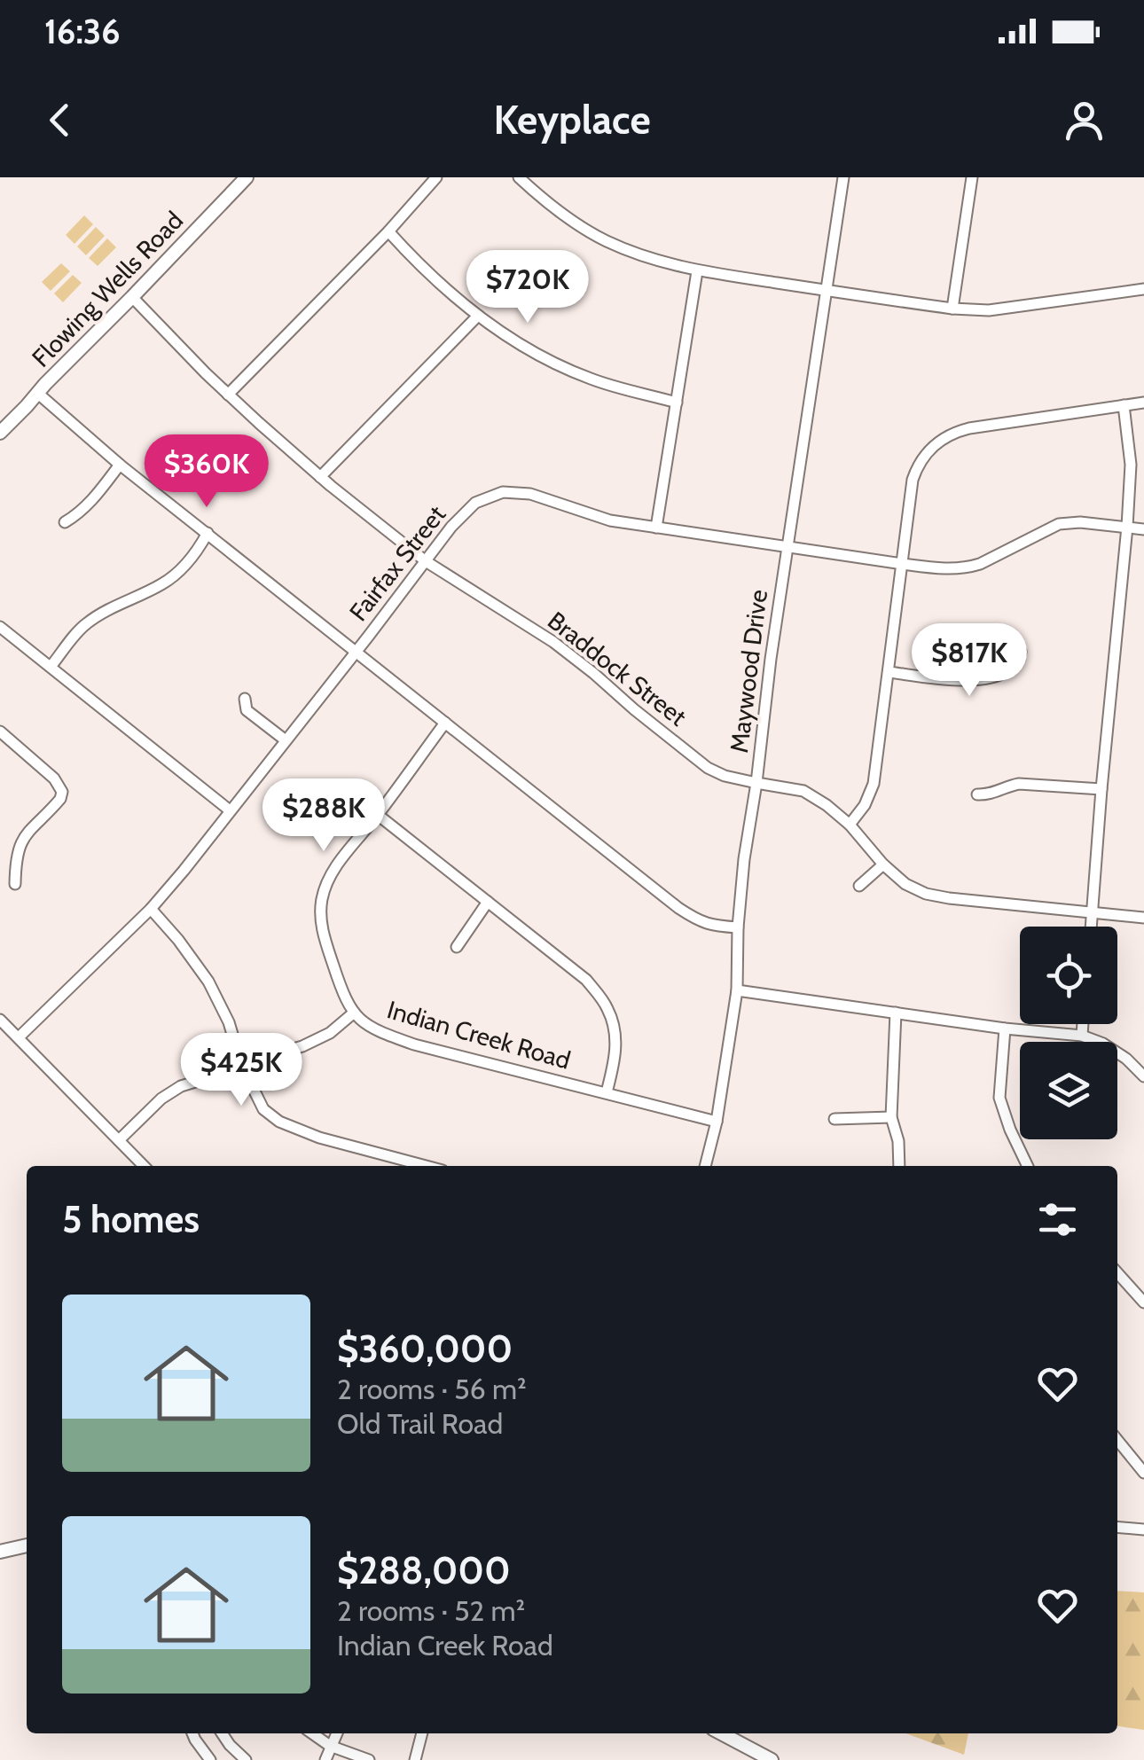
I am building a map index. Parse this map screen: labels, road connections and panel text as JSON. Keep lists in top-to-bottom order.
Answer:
{
  "streets": {
    "main road": ["Flowing Wells Road"],
    "street": [
      "Fairfax Street",
      "Braddock Street",
      "Maywood Drive",
      "Indian Creek Road"
    ]
  },
  "crossings": [
    ["Flowing Wells Road", "Braddock Street"],
    ["Fairfax Street", "Braddock Street"],
    ["Fairfax Street", "Maywood Drive"],
    ["Braddock Street", "Maywood Drive"],
    ["Maywood Drive", "Indian Creek Road"]
  ],
  "page": {
    "status": "16:36",
    "header": "Keyplace",
    "price": [
      "$720K",
      "$360K",
      "$817K",
      "$288K",
      "$425K"
    ],
    "heading": "5 homes",
    "list": [
      {
        "name": "$360,000",
        "note": "2 rooms · 56 m² · Old Trail Road"
      },
      {
        "name": "$288,000",
        "note": "2 rooms · 52 m² · Indian Creek Road"
      }
    ]
  }
}
